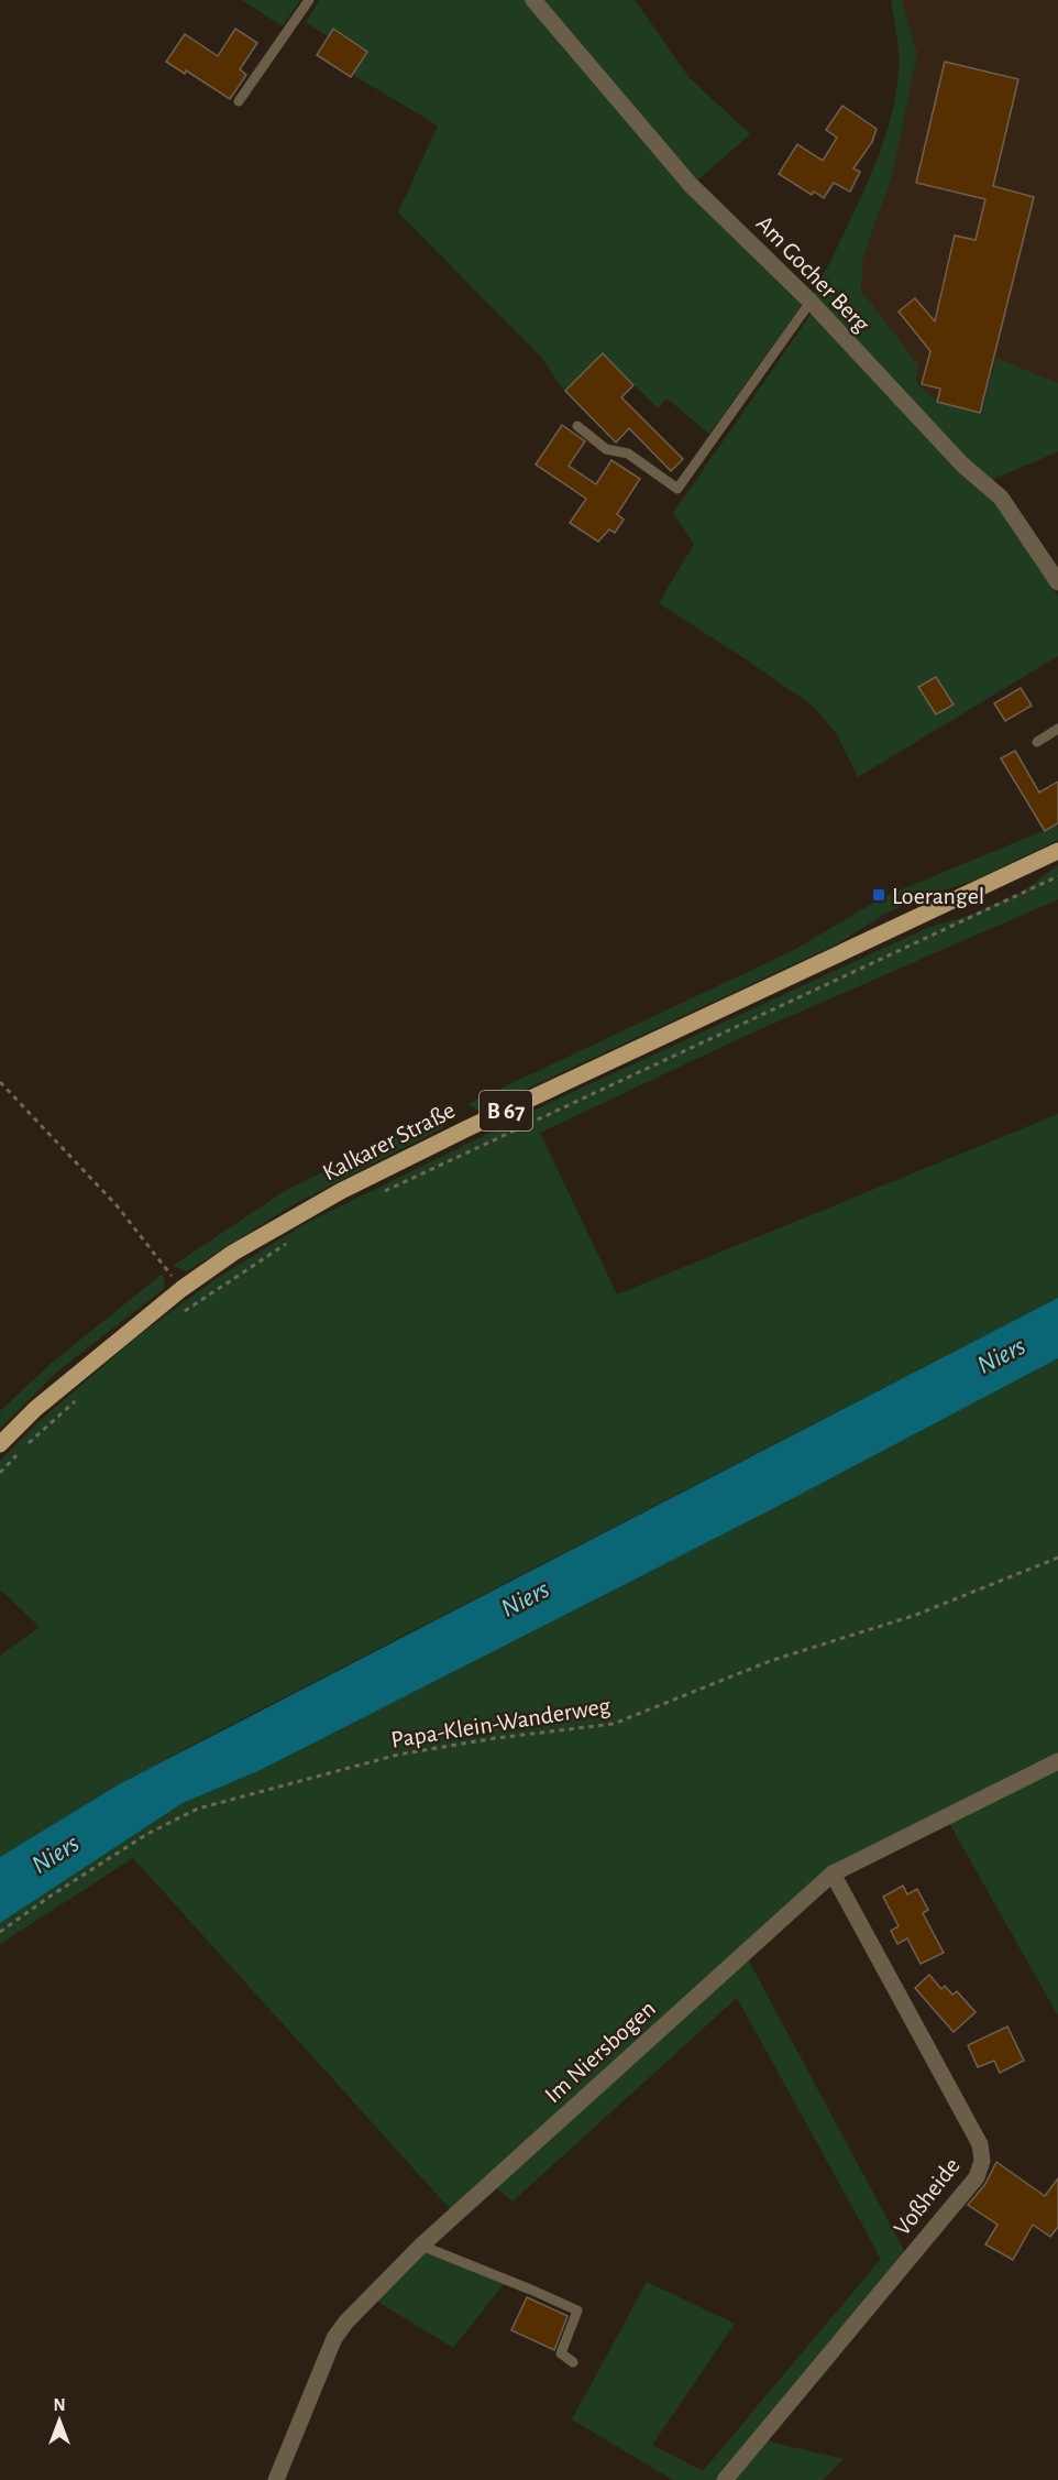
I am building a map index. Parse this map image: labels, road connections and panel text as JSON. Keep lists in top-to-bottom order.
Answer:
{
  "streets": {
    "main road": ["B 67", "Kalkarer Straße"],
    "street": ["Am Gocher Berg", "Im Niersbogen", "Voßheide"],
    "path": ["Papa-Klein-Wanderweg"]
  },
  "crossings": [
    ["Im Niersbogen", "Voßheide"]
  ],
  "water": ["Niers"],
  "places": {
    "transit": ["Loerangel"]
  },
  "north": "top"
}
